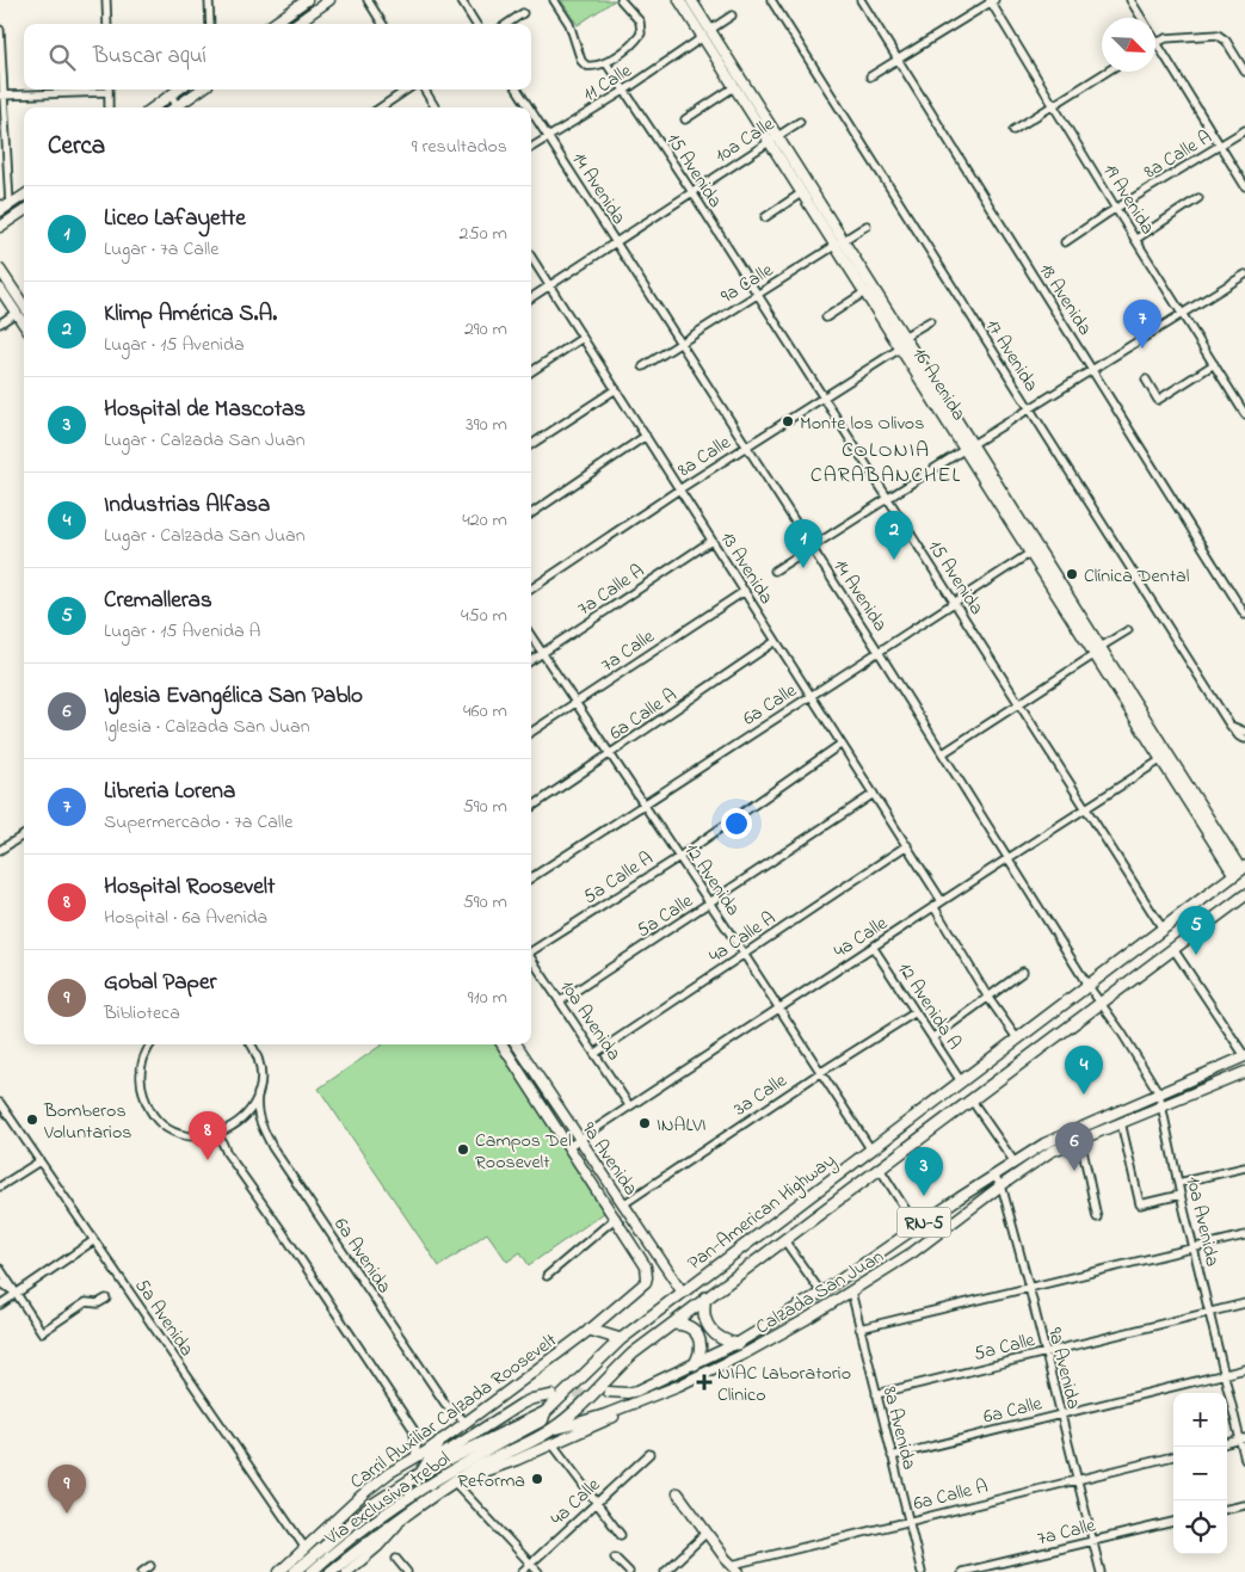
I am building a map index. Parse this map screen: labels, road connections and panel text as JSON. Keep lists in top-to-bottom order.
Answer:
{
  "streets": {
    "highway": ["Pan-American Highway"],
    "main road": [
      "16 Avenida",
      "9a Avenida",
      "RN-5",
      "Calzada San Juan",
      "Carril Auxiliar Calzada Roosevelt",
      "Vía exclusiva trebol"
    ],
    "street": [
      "11 Calle",
      "10a Calle",
      "8a Calle A",
      "15 Avenida",
      "14 Avenida",
      "19 Avenida",
      "9a Calle",
      "18 Avenida",
      "17 Avenida",
      "8a Calle",
      "13 Avenida",
      "7a Calle A",
      "7a Calle",
      "6a Calle",
      "6a Calle A",
      "5a Calle A",
      "12 Avenida",
      "5a Calle",
      "4a Calle A",
      "4a Calle",
      "12 Avenida A",
      "10a Avenida",
      "3a Calle",
      "6a Avenida",
      "5a Avenida",
      "8a Avenida"
    ]
  },
  "crossings": [
    ["11 Calle", "15 Avenida"],
    ["11 Calle", "14 Avenida"],
    ["11 Calle", "16 Avenida"],
    ["10a Calle", "15 Avenida"],
    ["10a Calle", "14 Avenida"],
    ["10a Calle", "16 Avenida"],
    ["10a Calle", "13 Avenida"],
    ["8a Calle A", "19 Avenida"],
    ["15 Avenida", "9a Calle"],
    ["15 Avenida", "8a Calle"],
    ["15 Avenida", "6a Calle"],
    ["15 Avenida", "4a Calle"],
    ["15 Avenida", "Pan-American Highway"],
    ["14 Avenida", "9a Calle"],
    ["14 Avenida", "8a Calle"],
    ["14 Avenida", "6a Calle"],
    ["14 Avenida", "4a Calle"],
    ["14 Avenida", "10a Avenida"],
    ["14 Avenida", "Pan-American Highway"],
    ["9a Calle", "16 Avenida"],
    ["16 Avenida", "8a Calle"],
    ["16 Avenida", "6a Calle"],
    ["16 Avenida", "4a Calle"],
    ["16 Avenida", "Pan-American Highway"],
    ["8a Calle", "13 Avenida"],
    ["13 Avenida", "7a Calle A"],
    ["13 Avenida", "7a Calle"],
    ["13 Avenida", "6a Calle"],
    ["13 Avenida", "6a Calle A"],
    ["13 Avenida", "5a Calle A"],
    ["13 Avenida", "5a Calle"],
    ["13 Avenida", "4a Calle A"],
    ["13 Avenida", "4a Calle"],
    ["7a Calle A", "12 Avenida"],
    ["7a Calle", "12 Avenida"],
    ["7a Calle", "9a Avenida"],
    ["6a Calle", "12 Avenida"],
    ["6a Calle", "10a Avenida"],
    ["6a Calle", "9a Avenida"],
    ["6a Calle", "8a Avenida"],
    ["6a Calle A", "12 Avenida"],
    ["6a Calle A", "9a Avenida"],
    ["6a Calle A", "8a Avenida"],
    ["5a Calle A", "12 Avenida"],
    ["12 Avenida", "5a Calle"],
    ["12 Avenida", "4a Calle A"],
    ["12 Avenida", "4a Calle"],
    ["12 Avenida", "3a Calle"],
    ["12 Avenida", "Pan-American Highway"],
    ["5a Calle", "10a Avenida"],
    ["5a Calle", "9a Avenida"],
    ["5a Calle", "8a Avenida"],
    ["4a Calle A", "10a Avenida"],
    ["4a Calle", "12 Avenida A"],
    ["4a Calle", "10a Avenida"],
    ["4a Calle", "9a Avenida"],
    ["12 Avenida A", "3a Calle"],
    ["12 Avenida A", "Pan-American Highway"],
    ["10a Avenida", "Pan-American Highway"],
    ["10a Avenida", "Calzada San Juan"],
    ["3a Calle", "9a Avenida"],
    ["9a Avenida", "Pan-American Highway"],
    ["9a Avenida", "Calzada San Juan"],
    ["9a Avenida", "Carril Auxiliar Calzada Roosevelt"],
    ["Pan-American Highway", "Calzada San Juan"],
    ["6a Avenida", "Carril Auxiliar Calzada Roosevelt"],
    ["Calzada San Juan", "8a Avenida"],
    ["5a Avenida", "Carril Auxiliar Calzada Roosevelt"]
  ],
  "districts": ["COLONIA CARABANCHEL"],
  "places": {
    "other": [
      "Monte los Olivos",
      "Clínica Dental",
      "Bomberos Voluntarios",
      "INALVI",
      "Campos Del Roosevelt",
      "Reforma"
    ],
    "health": ["NIAC Laboratorio Clinico"]
  },
  "north": "bottom right",
  "page": {
    "search": "Buscar aquí",
    "heading": ["Cerca", "9 resultados"],
    "list": [
      {
        "mark": "1",
        "name": "Liceo Lafayette",
        "note": "Lugar · 7a Calle",
        "value": "250 m"
      },
      {
        "mark": "2",
        "name": "Klimp América S.A.",
        "note": "Lugar · 15 Avenida",
        "value": "290 m"
      },
      {
        "mark": "3",
        "name": "Hospital de Mascotas",
        "note": "Lugar · Calzada San Juan",
        "value": "390 m"
      },
      {
        "mark": "4",
        "name": "Industrias Alfasa",
        "note": "Lugar · Calzada San Juan",
        "value": "420 m"
      },
      {
        "mark": "5",
        "name": "Cremalleras",
        "note": "Lugar · 15 Avenida A",
        "value": "450 m"
      },
      {
        "mark": "6",
        "name": "Iglesia Evangélica San Pablo",
        "note": "Iglesia · Calzada San Juan",
        "value": "460 m"
      },
      {
        "mark": "7",
        "name": "Libreria Lorena",
        "note": "Supermercado · 7a Calle",
        "value": "590 m"
      },
      {
        "mark": "8",
        "name": "Hospital Roosevelt",
        "note": "Hospital · 6a Avenida",
        "value": "590 m"
      },
      {
        "mark": "9",
        "name": "Gobal Paper",
        "note": "Biblioteca",
        "value": "910 m"
      }
    ],
    "pins": [
      "7",
      "2",
      "1",
      "5",
      "4",
      "8",
      "6",
      "3",
      "9"
    ],
    "map_buttons": ["+", "−"]
  }
}
